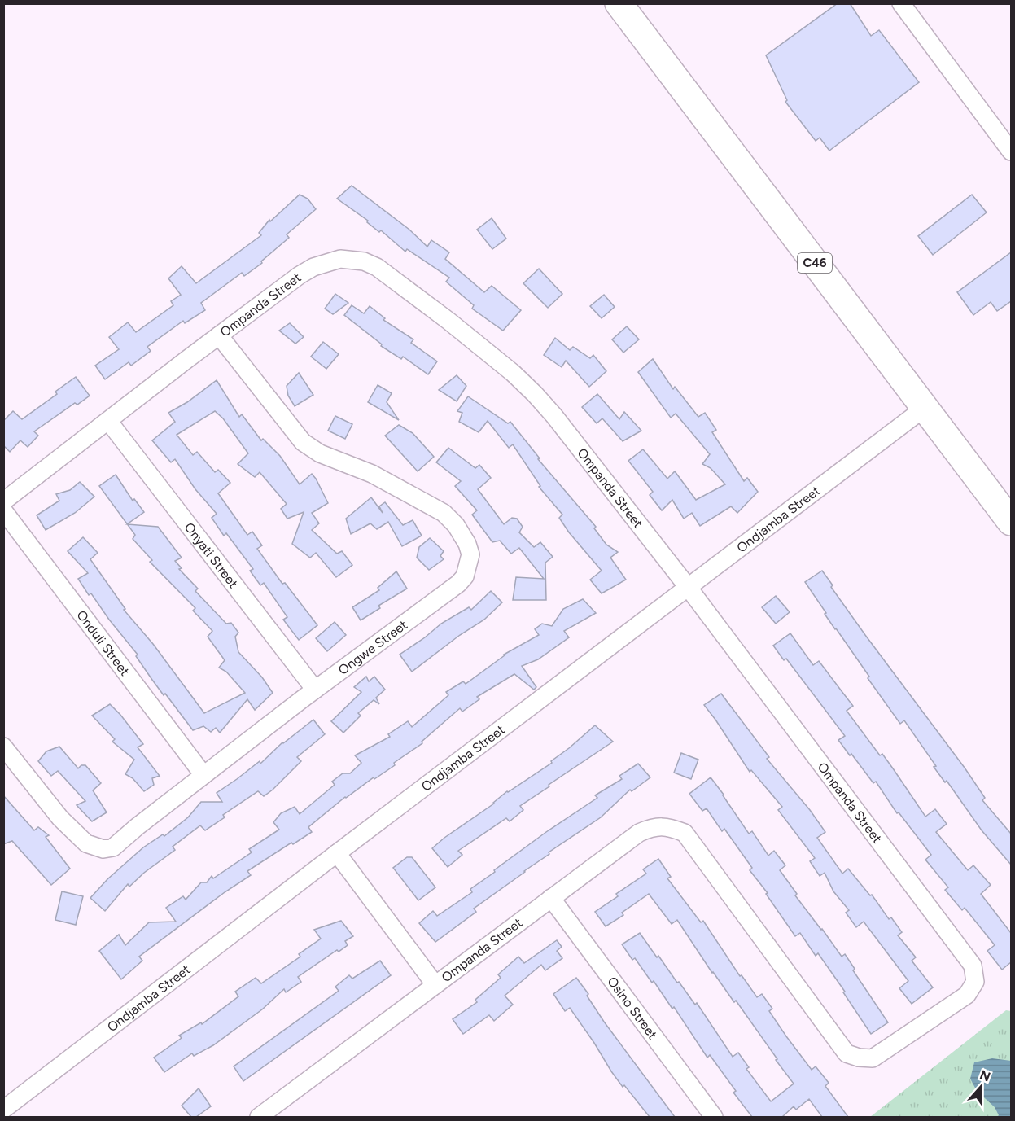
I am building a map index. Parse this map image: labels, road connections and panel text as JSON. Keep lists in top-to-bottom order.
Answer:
{
  "streets": {
    "main road": ["C46"],
    "street": [
      "Ompanda Street",
      "Ondjamba Street",
      "Onyati Street",
      "Onduli Street",
      "Ongwe Street",
      "Osino Street"
    ]
  },
  "crossings": [
    ["C46", "Ondjamba Street"],
    ["Ompanda Street", "Ondjamba Street"],
    ["Ompanda Street", "Onyati Street"],
    ["Ompanda Street", "Ongwe Street"],
    ["Ompanda Street", "Osino Street"],
    ["Onyati Street", "Ongwe Street"],
    ["Onduli Street", "Ongwe Street"]
  ],
  "north": "top"
}
